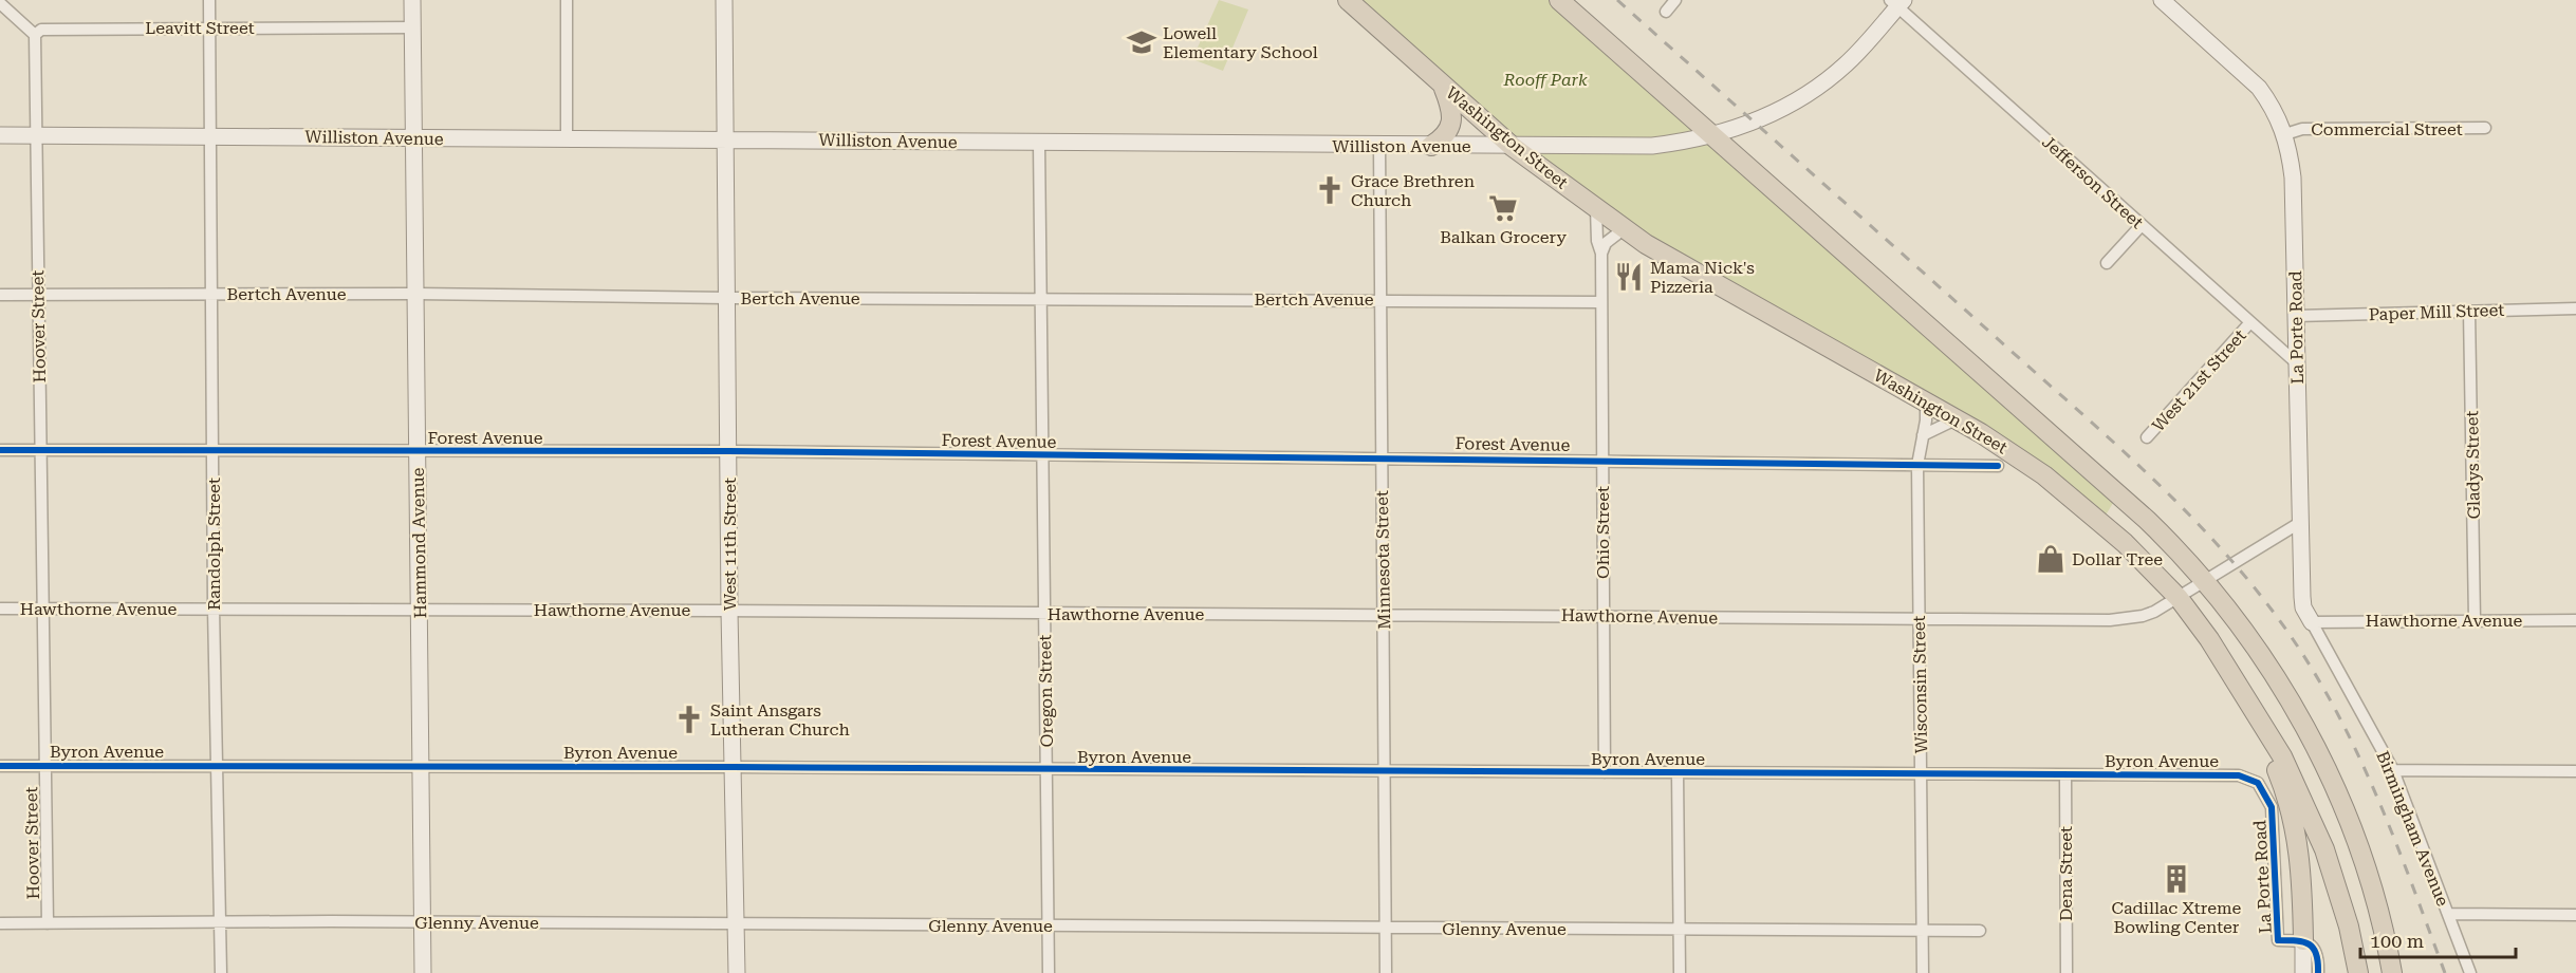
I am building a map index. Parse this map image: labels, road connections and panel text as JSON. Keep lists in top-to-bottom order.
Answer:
{
  "streets": {
    "highway": ["Washington Street"],
    "main road": [
      "Commercial Street",
      "Williston Avenue",
      "La Porte Road",
      "Hammond Avenue",
      "West 11th Street"
    ],
    "street": [
      "Leavitt Street",
      "Jefferson Street",
      "Bertch Avenue",
      "Paper Mill Street",
      "Hoover Street",
      "West 21st Street",
      "Forest Avenue",
      "Gladys Street",
      "Ohio Street",
      "Randolph Street",
      "Minnesota Street",
      "Hawthorne Avenue",
      "Wisconsin Street",
      "Oregon Street",
      "Byron Avenue",
      "Birmingham Avenue",
      "Dena Street",
      "Glenny Avenue"
    ]
  },
  "crossings": [
    ["Leavitt Street", "Hoover Street"],
    ["Leavitt Street", "Hammond Avenue"],
    ["Leavitt Street", "Randolph Street"],
    ["Commercial Street", "La Porte Road"],
    ["Williston Avenue", "Washington Street"],
    ["Williston Avenue", "Jefferson Street"],
    ["Williston Avenue", "Hoover Street"],
    ["Williston Avenue", "Hammond Avenue"],
    ["Williston Avenue", "Randolph Street"],
    ["Williston Avenue", "West 11th Street"],
    ["Williston Avenue", "Minnesota Street"],
    ["Williston Avenue", "Oregon Street"],
    ["Washington Street", "Ohio Street"],
    ["Washington Street", "Hawthorne Avenue"],
    ["Washington Street", "Wisconsin Street"],
    ["Jefferson Street", "La Porte Road"],
    ["Jefferson Street", "West 21st Street"],
    ["Bertch Avenue", "Hoover Street"],
    ["Bertch Avenue", "Ohio Street"],
    ["Bertch Avenue", "Hammond Avenue"],
    ["Bertch Avenue", "Randolph Street"],
    ["Bertch Avenue", "West 11th Street"],
    ["Bertch Avenue", "Minnesota Street"],
    ["Bertch Avenue", "Oregon Street"],
    ["Paper Mill Street", "La Porte Road"],
    ["Paper Mill Street", "Gladys Street"],
    ["Hoover Street", "Forest Avenue"],
    ["Hoover Street", "Hawthorne Avenue"],
    ["Hoover Street", "Byron Avenue"],
    ["Hoover Street", "Glenny Avenue"],
    ["La Porte Road", "Hawthorne Avenue"],
    ["La Porte Road", "Byron Avenue"],
    ["La Porte Road", "Birmingham Avenue"],
    ["Forest Avenue", "Ohio Street"],
    ["Forest Avenue", "Hammond Avenue"],
    ["Forest Avenue", "Randolph Street"],
    ["Forest Avenue", "West 11th Street"],
    ["Forest Avenue", "Minnesota Street"],
    ["Forest Avenue", "Wisconsin Street"],
    ["Forest Avenue", "Oregon Street"],
    ["Gladys Street", "Hawthorne Avenue"],
    ["Ohio Street", "Hawthorne Avenue"],
    ["Ohio Street", "Byron Avenue"],
    ["Hammond Avenue", "Hawthorne Avenue"],
    ["Hammond Avenue", "Byron Avenue"],
    ["Hammond Avenue", "Glenny Avenue"],
    ["Randolph Street", "Hawthorne Avenue"],
    ["Randolph Street", "Byron Avenue"],
    ["Randolph Street", "Glenny Avenue"],
    ["West 11th Street", "Hawthorne Avenue"],
    ["West 11th Street", "Byron Avenue"],
    ["West 11th Street", "Glenny Avenue"],
    ["Minnesota Street", "Hawthorne Avenue"],
    ["Minnesota Street", "Byron Avenue"],
    ["Minnesota Street", "Glenny Avenue"],
    ["Hawthorne Avenue", "Wisconsin Street"],
    ["Hawthorne Avenue", "Oregon Street"],
    ["Hawthorne Avenue", "Birmingham Avenue"],
    ["Wisconsin Street", "Byron Avenue"],
    ["Wisconsin Street", "Glenny Avenue"],
    ["Oregon Street", "Byron Avenue"],
    ["Oregon Street", "Glenny Avenue"],
    ["Byron Avenue", "Dena Street"]
  ],
  "parks": ["Rooff Park"],
  "places": {
    "school or university": ["Lowell Elementary School"],
    "church": ["Grace Brethren Church", "Saint Ansgars Lutheran Church"],
    "supermarket": ["Balkan Grocery"],
    "restaurant": ["Mama Nick's Pizzeria"],
    "shop": ["Dollar Tree"],
    "building": ["Cadillac Xtreme Bowling Center"]
  },
  "scale_bar": "100 m"
}
